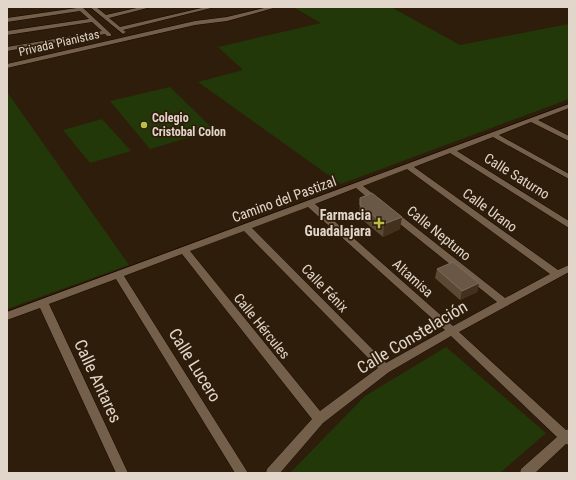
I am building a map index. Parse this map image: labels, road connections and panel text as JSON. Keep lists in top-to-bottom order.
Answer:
{
  "streets": {
    "street": [
      "Privada Pianistas",
      "Calle Saturno",
      "Camino del Pastizal",
      "Calle Urano",
      "Calle Neptuno",
      "Altamisa",
      "Calle Fénix",
      "Calle Hércules",
      "Calle Constelación",
      "Calle Lucero",
      "Calle Antares"
    ]
  },
  "crossings": [
    ["Calle Saturno", "Camino del Pastizal"],
    ["Camino del Pastizal", "Calle Urano"],
    ["Camino del Pastizal", "Calle Neptuno"],
    ["Camino del Pastizal", "Altamisa"],
    ["Camino del Pastizal", "Calle Fénix"],
    ["Camino del Pastizal", "Calle Hércules"],
    ["Camino del Pastizal", "Calle Lucero"],
    ["Camino del Pastizal", "Calle Antares"],
    ["Calle Urano", "Calle Constelación"],
    ["Calle Neptuno", "Calle Constelación"],
    ["Altamisa", "Calle Constelación"],
    ["Calle Fénix", "Calle Constelación"],
    ["Calle Hércules", "Calle Constelación"]
  ],
  "places": {
    "other": ["Colegio Cristobal Colon"],
    "health": ["Farmacia Guadalajara"]
  }
}
